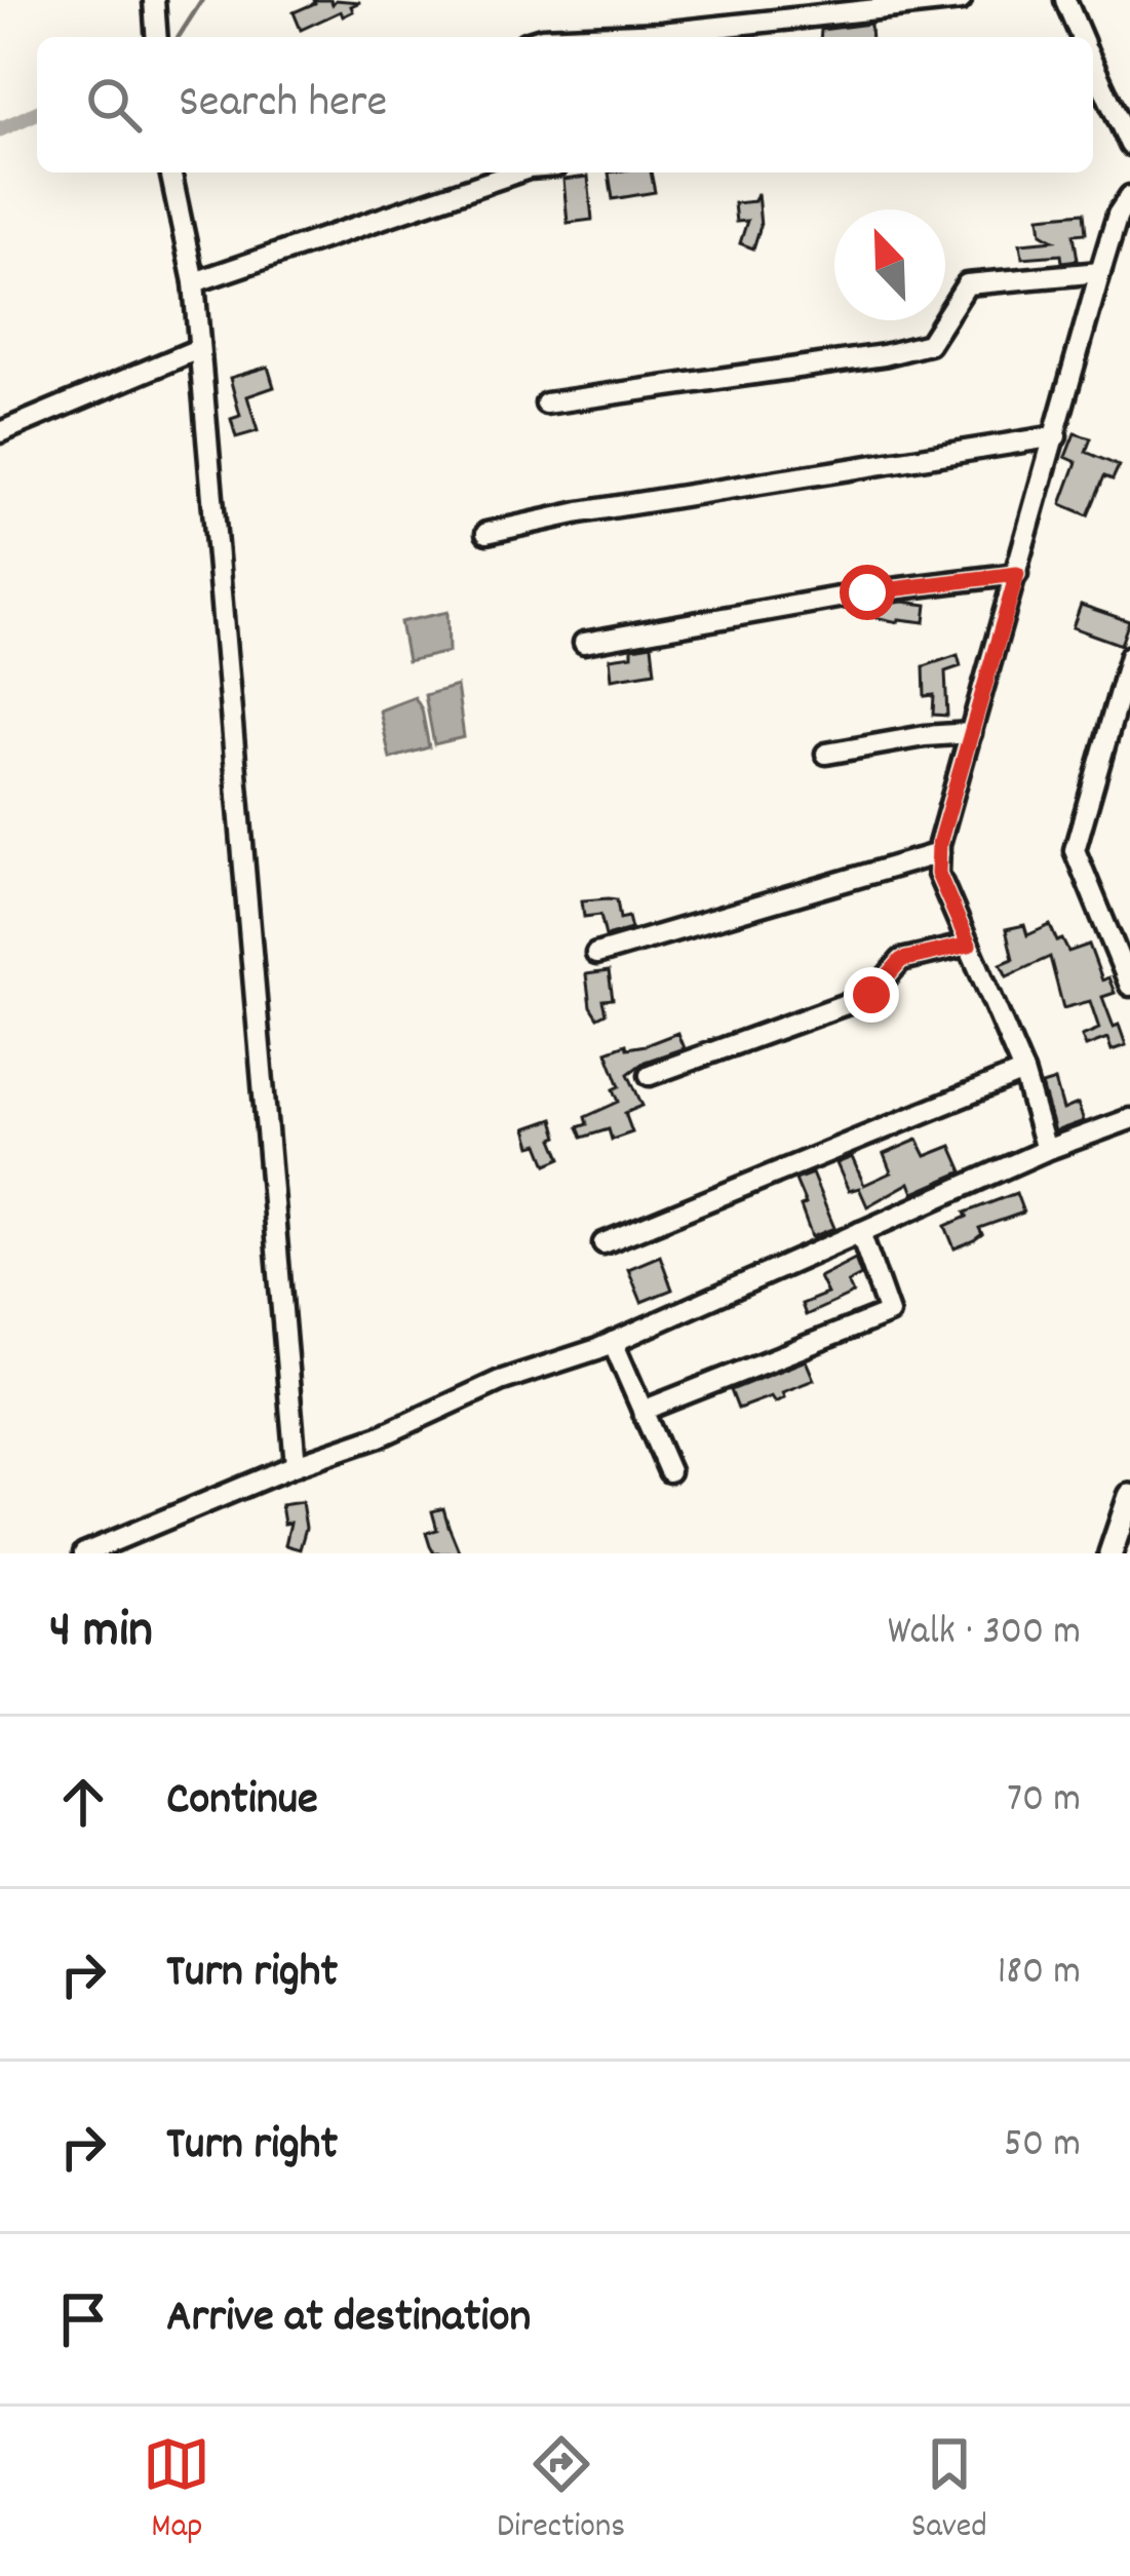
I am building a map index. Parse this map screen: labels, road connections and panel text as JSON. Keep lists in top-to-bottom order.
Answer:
{
  "north": "top left",
  "page": {
    "search": "Search here",
    "heading": ["4 min", "Walk · 300 m"],
    "list": [
      ["Continue", "70 m"],
      ["Turn right", "180 m"],
      ["Turn right", "50 m"],
      "Arrive at destination"
    ],
    "nav": ["Map", "Directions", "Saved"]
  }
}
